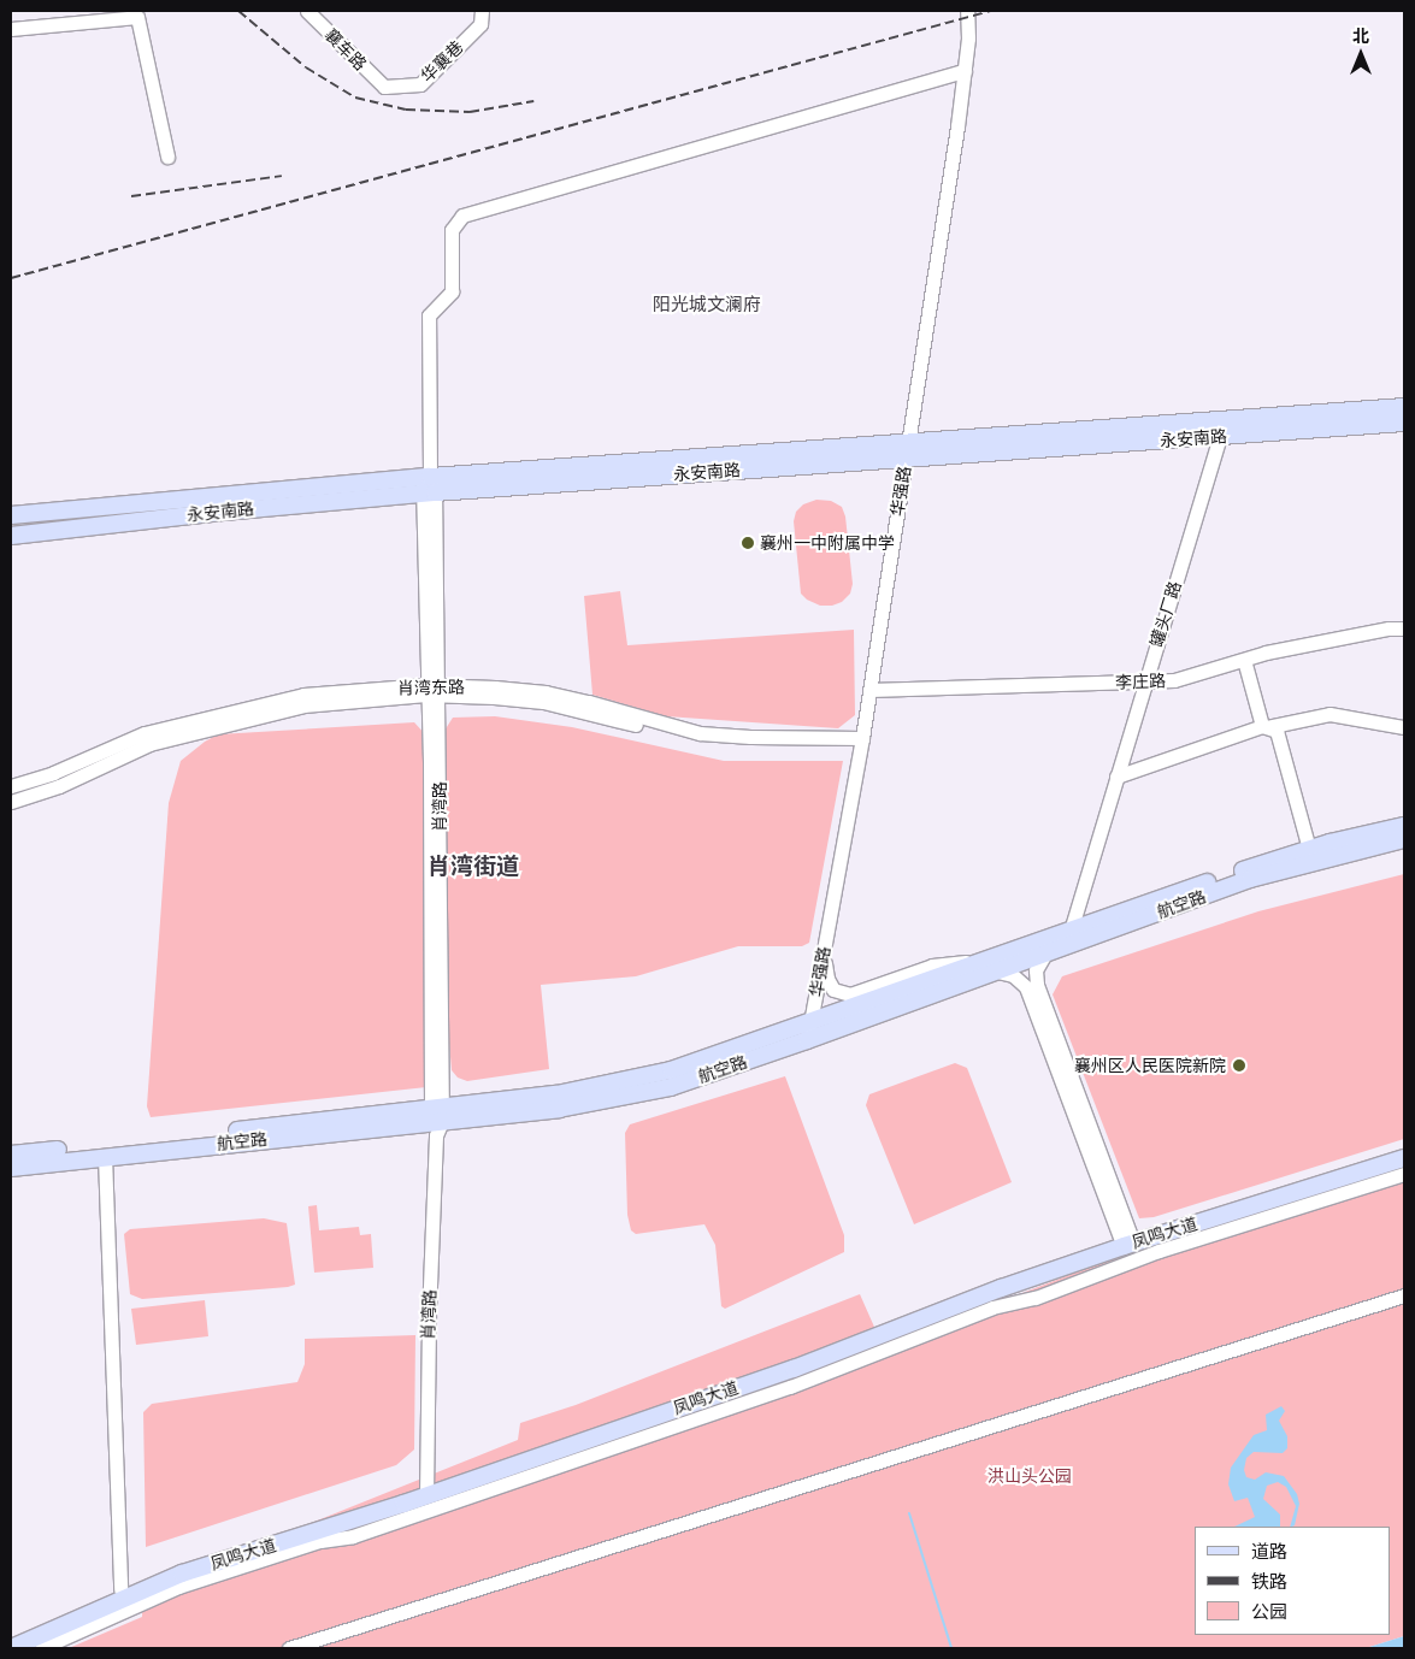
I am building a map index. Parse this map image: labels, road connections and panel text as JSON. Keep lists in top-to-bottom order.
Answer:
{
  "streets": {
    "main road": ["永安南路", "航空路", "凤鸣大道"],
    "street": [
      "襄车路",
      "华襄巷",
      "华强路",
      "罐头厂路",
      "李庄路",
      "肖湾东路",
      "肖湾路"
    ]
  },
  "crossings": [
    ["襄车路", "华襄巷"],
    ["永安南路", "华强路"],
    ["永安南路", "罐头厂路"],
    ["永安南路", "肖湾路"],
    ["华强路", "李庄路"],
    ["华强路", "肖湾东路"],
    ["华强路", "肖湾路"],
    ["华强路", "航空路"],
    ["罐头厂路", "李庄路"],
    ["罐头厂路", "航空路"],
    ["肖湾东路", "肖湾路"],
    ["肖湾路", "航空路"],
    ["肖湾路", "凤鸣大道"]
  ],
  "districts": ["阳光城文澜府", "肖湾街道"],
  "parks": ["洪山头公园"],
  "places": ["襄州一中附属中学", "襄州区人民医院新院"],
  "legend": ["道路", "铁路", "公园"],
  "north": "top"
}
